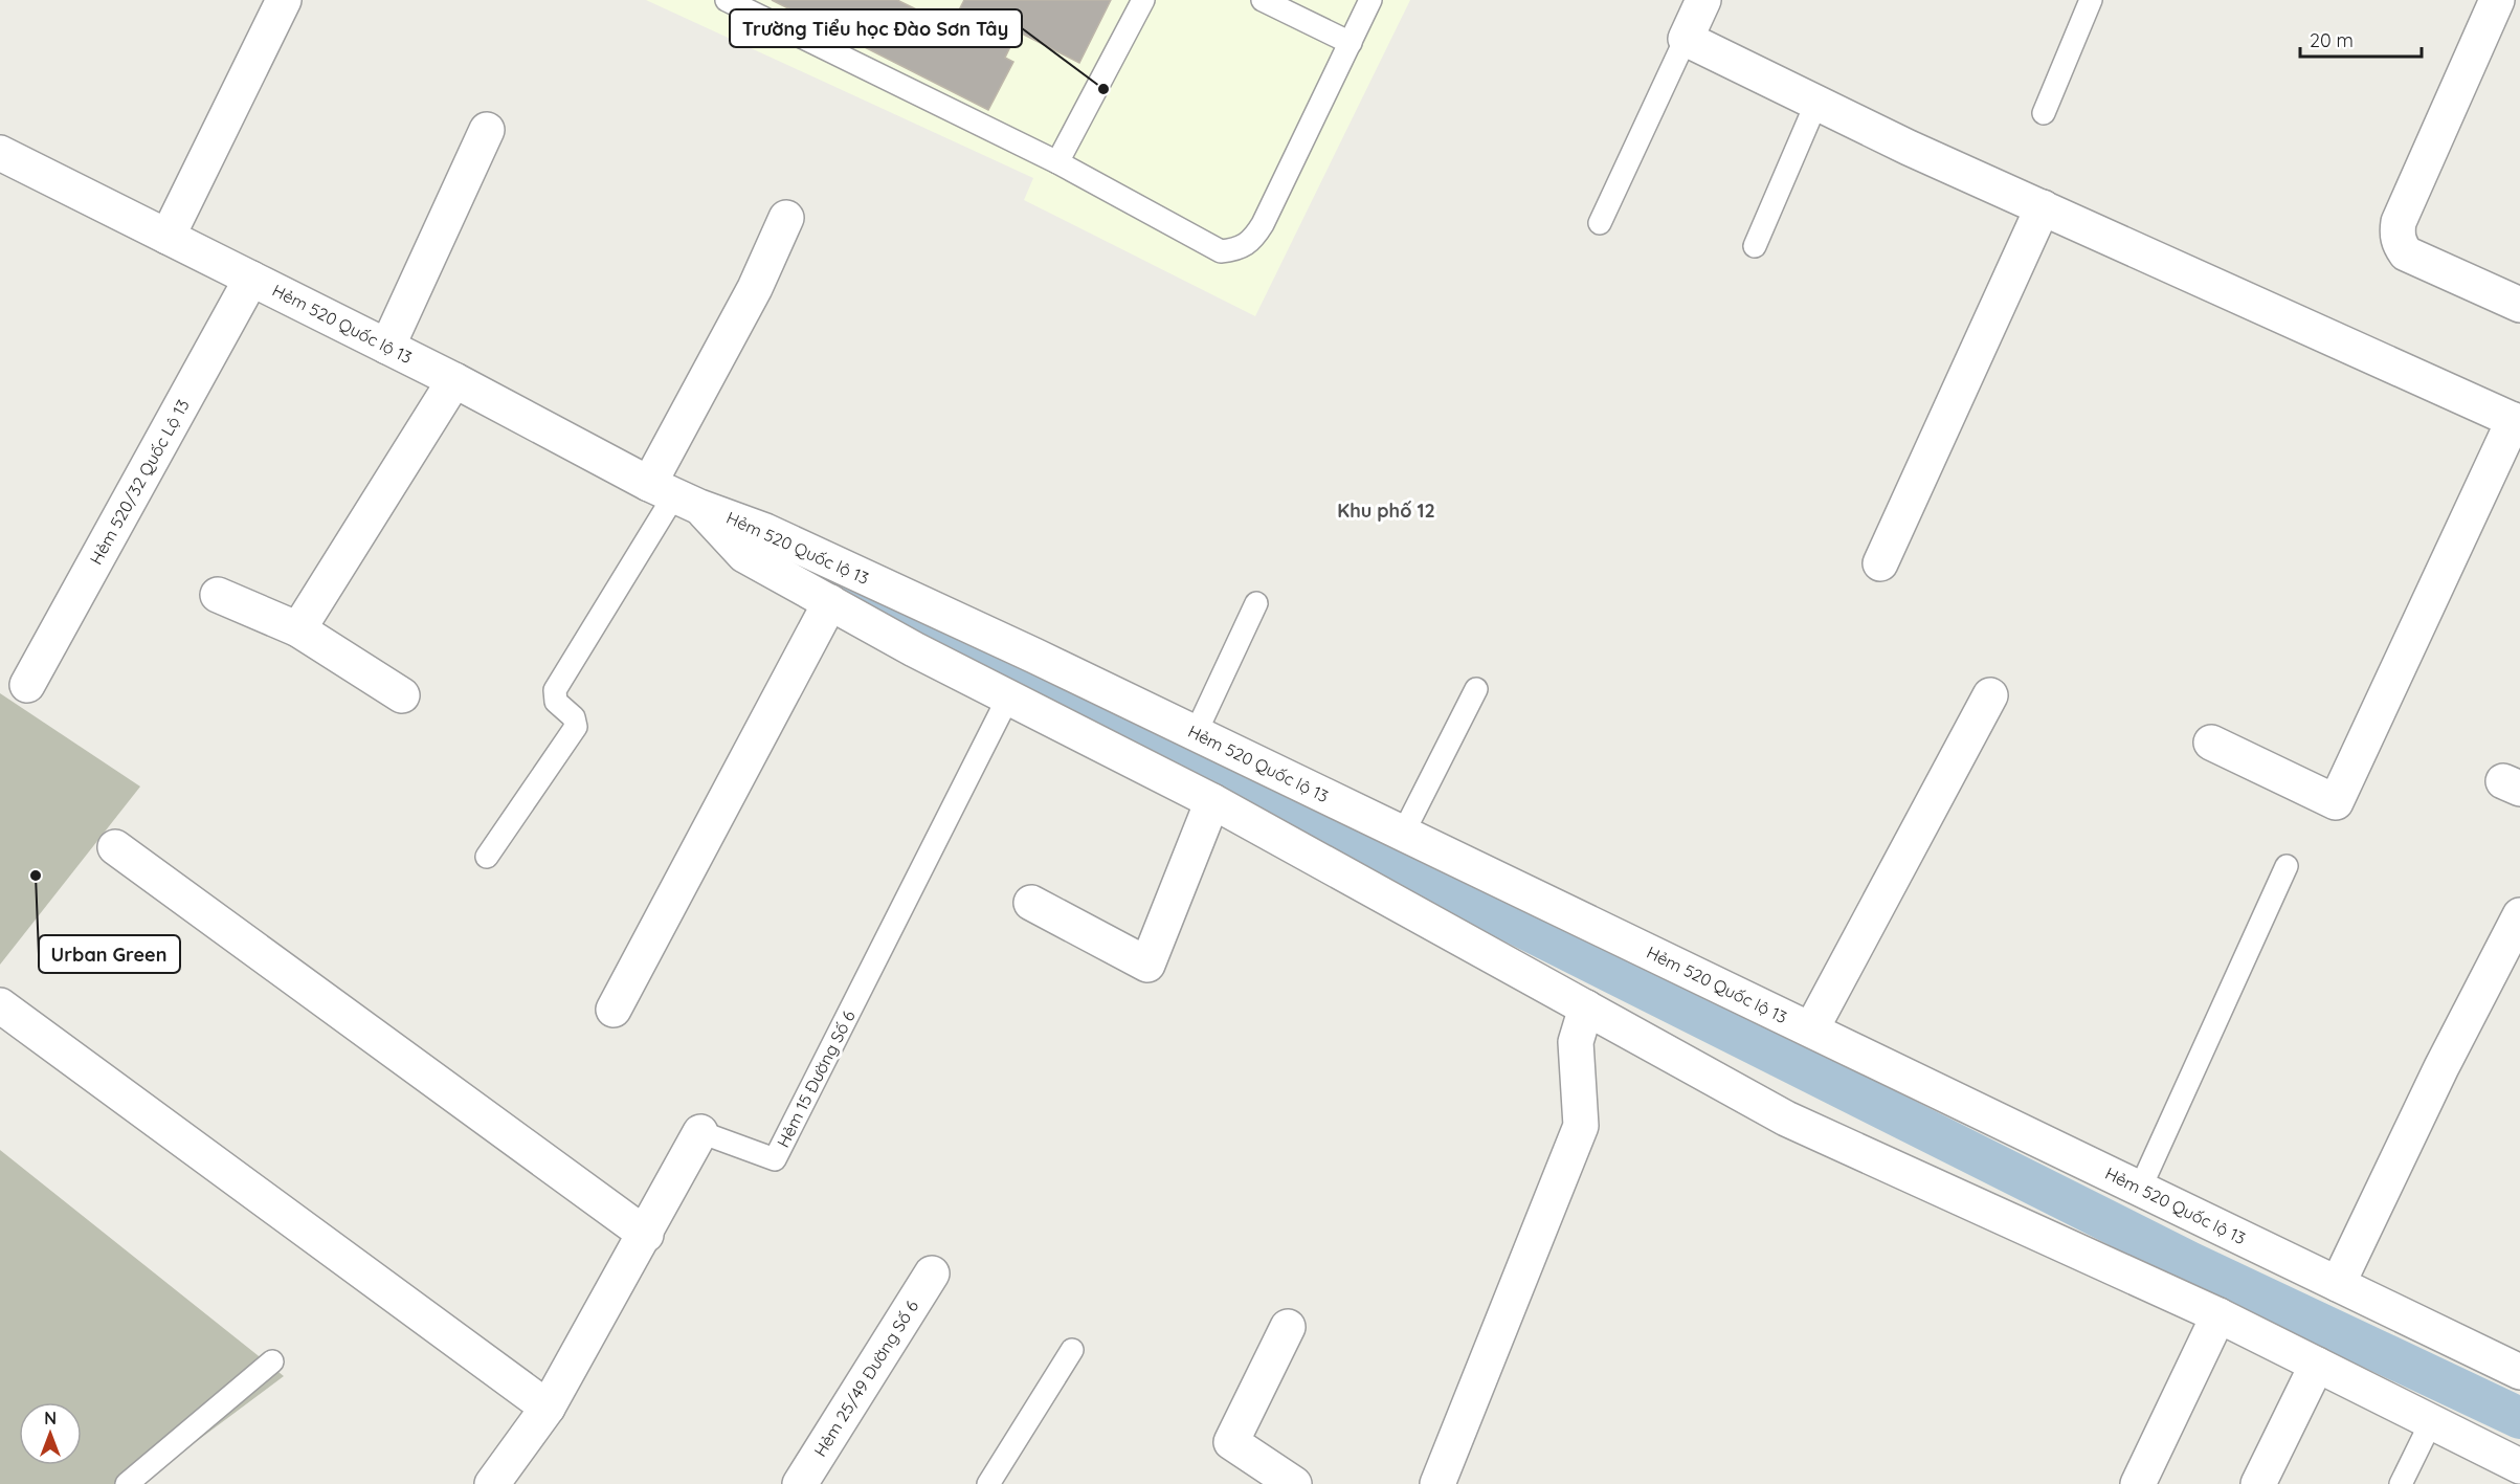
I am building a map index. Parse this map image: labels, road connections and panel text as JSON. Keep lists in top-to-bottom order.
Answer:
{
  "streets": {
    "street": [
      "Hẻm 520 Quốc lộ 13",
      "Hẻm 520/32 Quốc Lộ 13",
      "Hẻm 15 Đường Số 6",
      "Hẻm 25/49 Đường Số 6"
    ]
  },
  "crossings": [
    ["Hẻm 520 Quốc lộ 13", "Hẻm 520/32 Quốc Lộ 13"]
  ],
  "districts": ["Khu phố 12"],
  "places": ["Trường Tiểu học Đào Sơn Tây", "Urban Green"],
  "scale_bar": "20 m",
  "north": "top"
}
